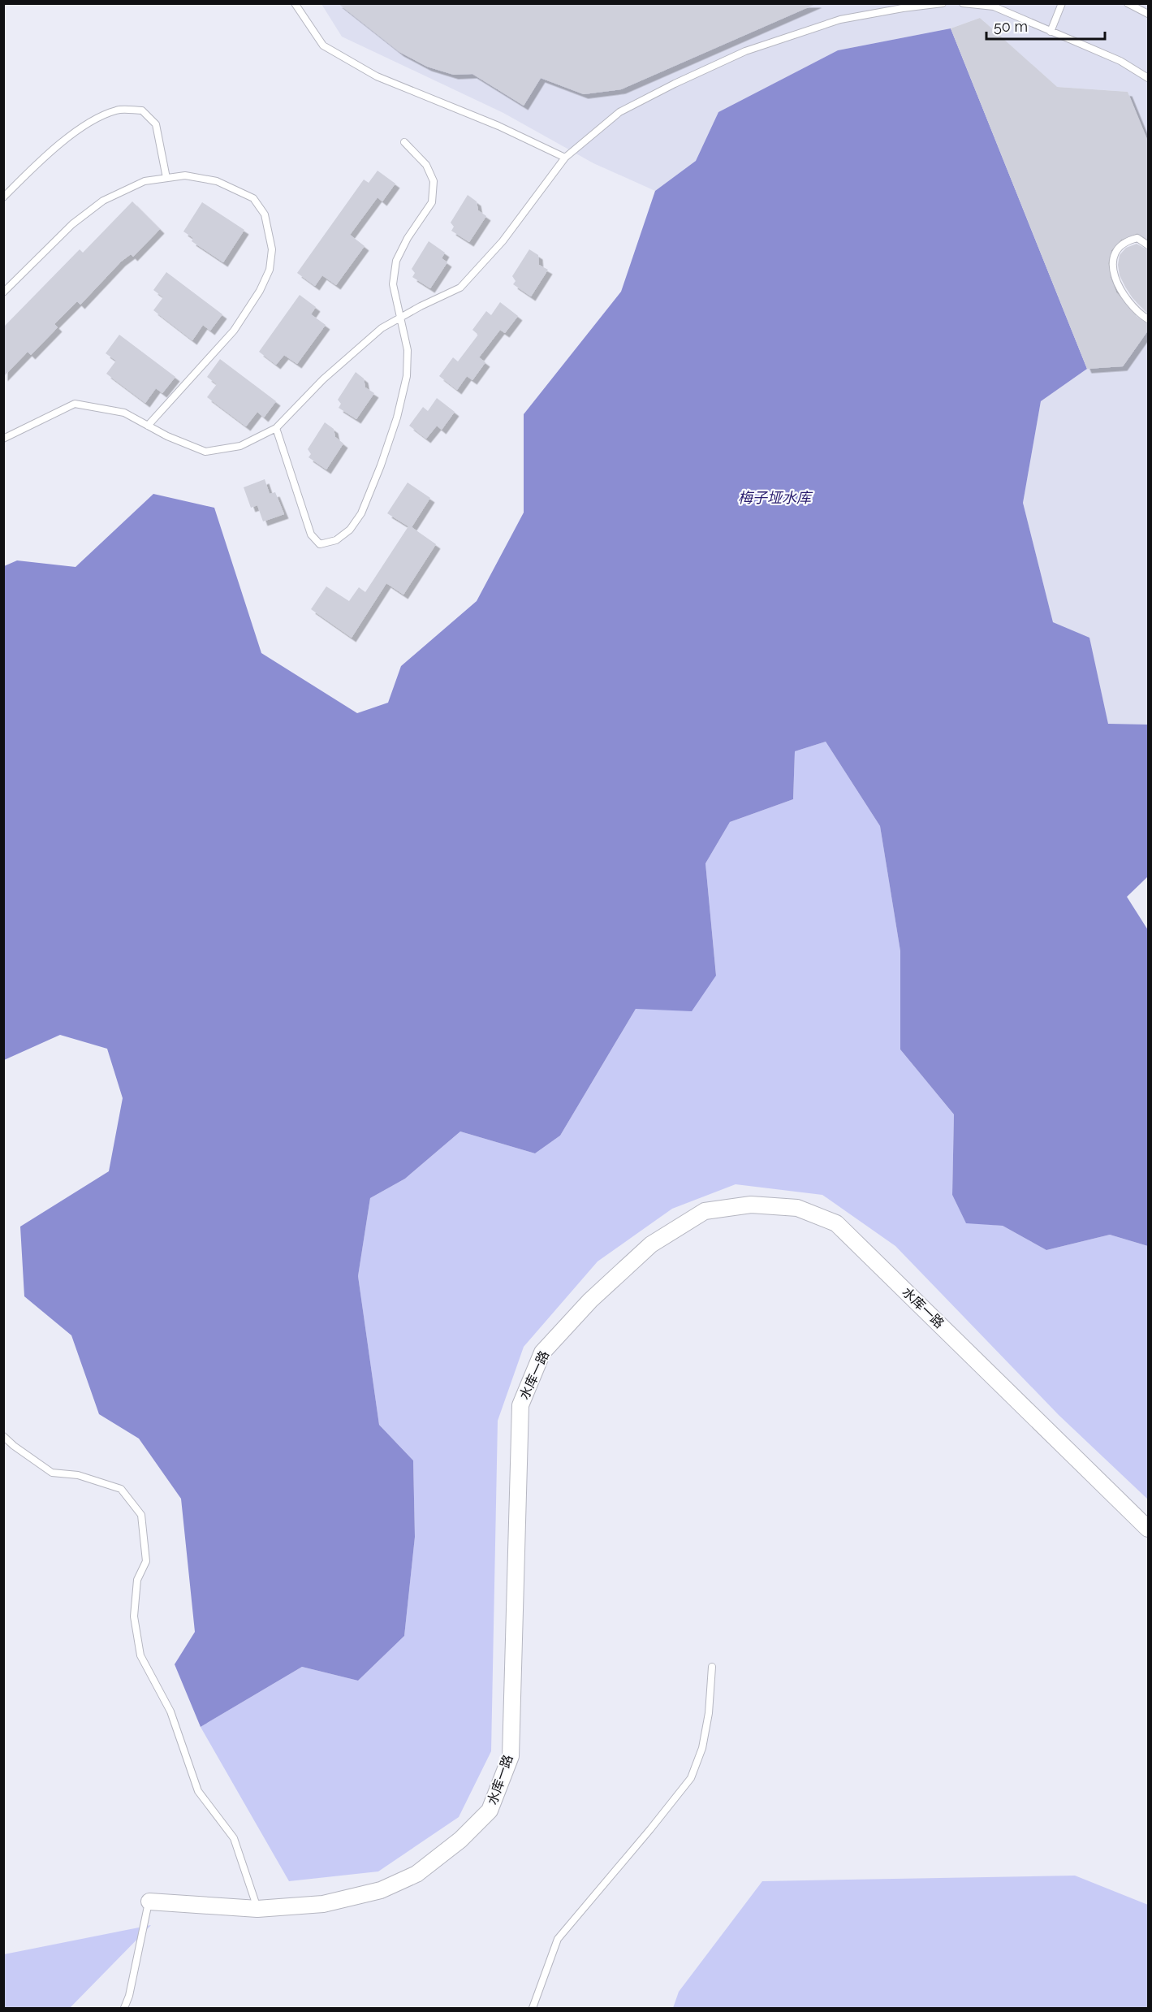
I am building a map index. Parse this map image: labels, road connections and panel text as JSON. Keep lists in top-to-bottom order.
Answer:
{
  "streets": {
    "street": ["水库一路"]
  },
  "water": ["梅子垭水库"],
  "scale_bar": "50 m"
}
